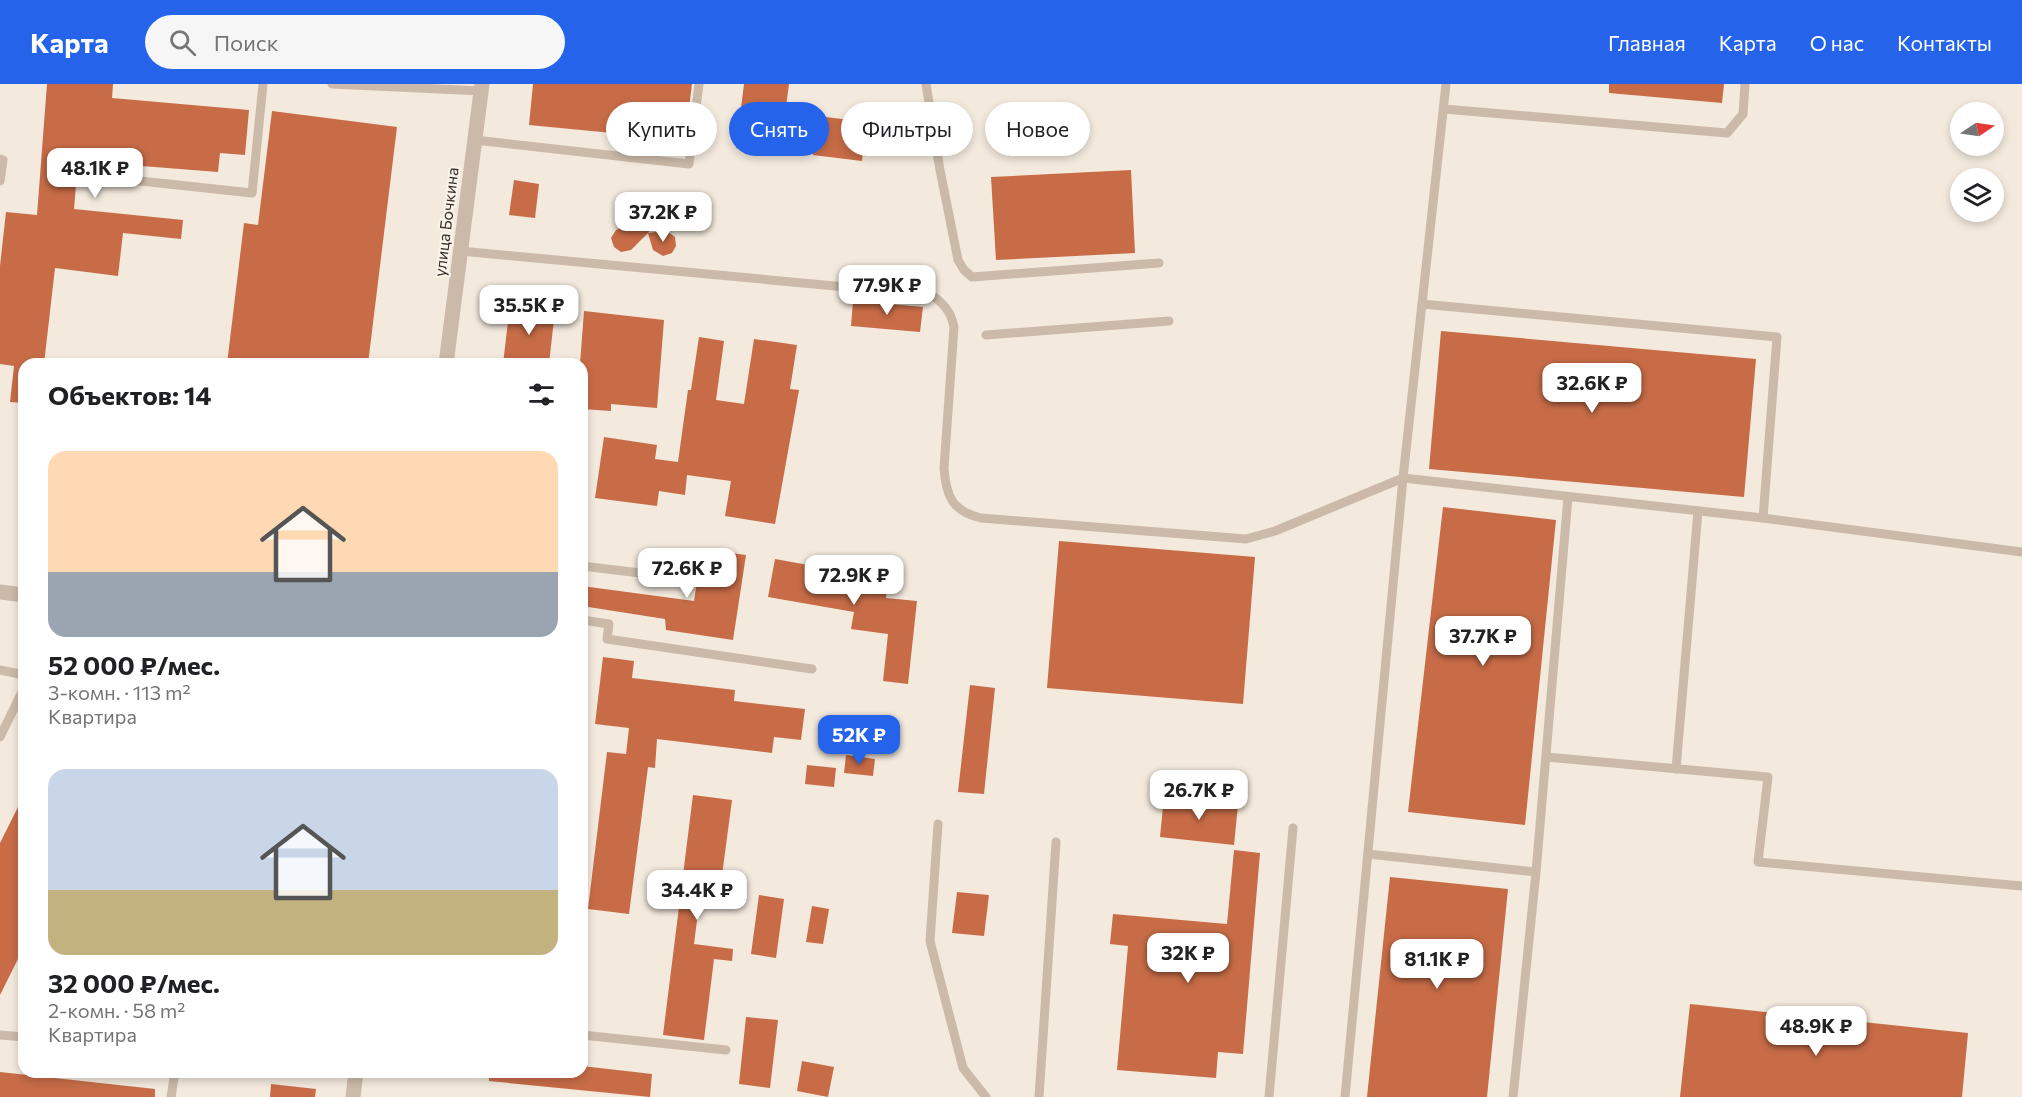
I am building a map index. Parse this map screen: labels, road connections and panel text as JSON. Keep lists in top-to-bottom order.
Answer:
{
  "streets": {
    "street": ["улица Бочкина"]
  },
  "north": "right",
  "page": {
    "header": "Карта",
    "search": "Поиск",
    "nav": [
      "Главная",
      "Карта",
      "О нас",
      "Контакты"
    ],
    "chip": [
      "Купить",
      "Снять",
      "Фильтры",
      "Новое"
    ],
    "price": [
      "48.1K ₽",
      "37.2K ₽",
      "77.9K ₽",
      "35.5K ₽",
      "32.6K ₽",
      "72.6K ₽",
      "72.9K ₽",
      "37.7K ₽",
      "52K ₽",
      "26.7K ₽",
      "34.4K ₽",
      "32K ₽",
      "81.1K ₽",
      "48.9K ₽"
    ],
    "heading": "Объектов: 14",
    "list": [
      {
        "name": "52 000 ₽/мес.",
        "note": "3-комн. · 113 m² · Квартира"
      },
      {
        "name": "32 000 ₽/мес.",
        "note": "2-комн. · 58 m² · Квартира"
      }
    ]
  }
}
